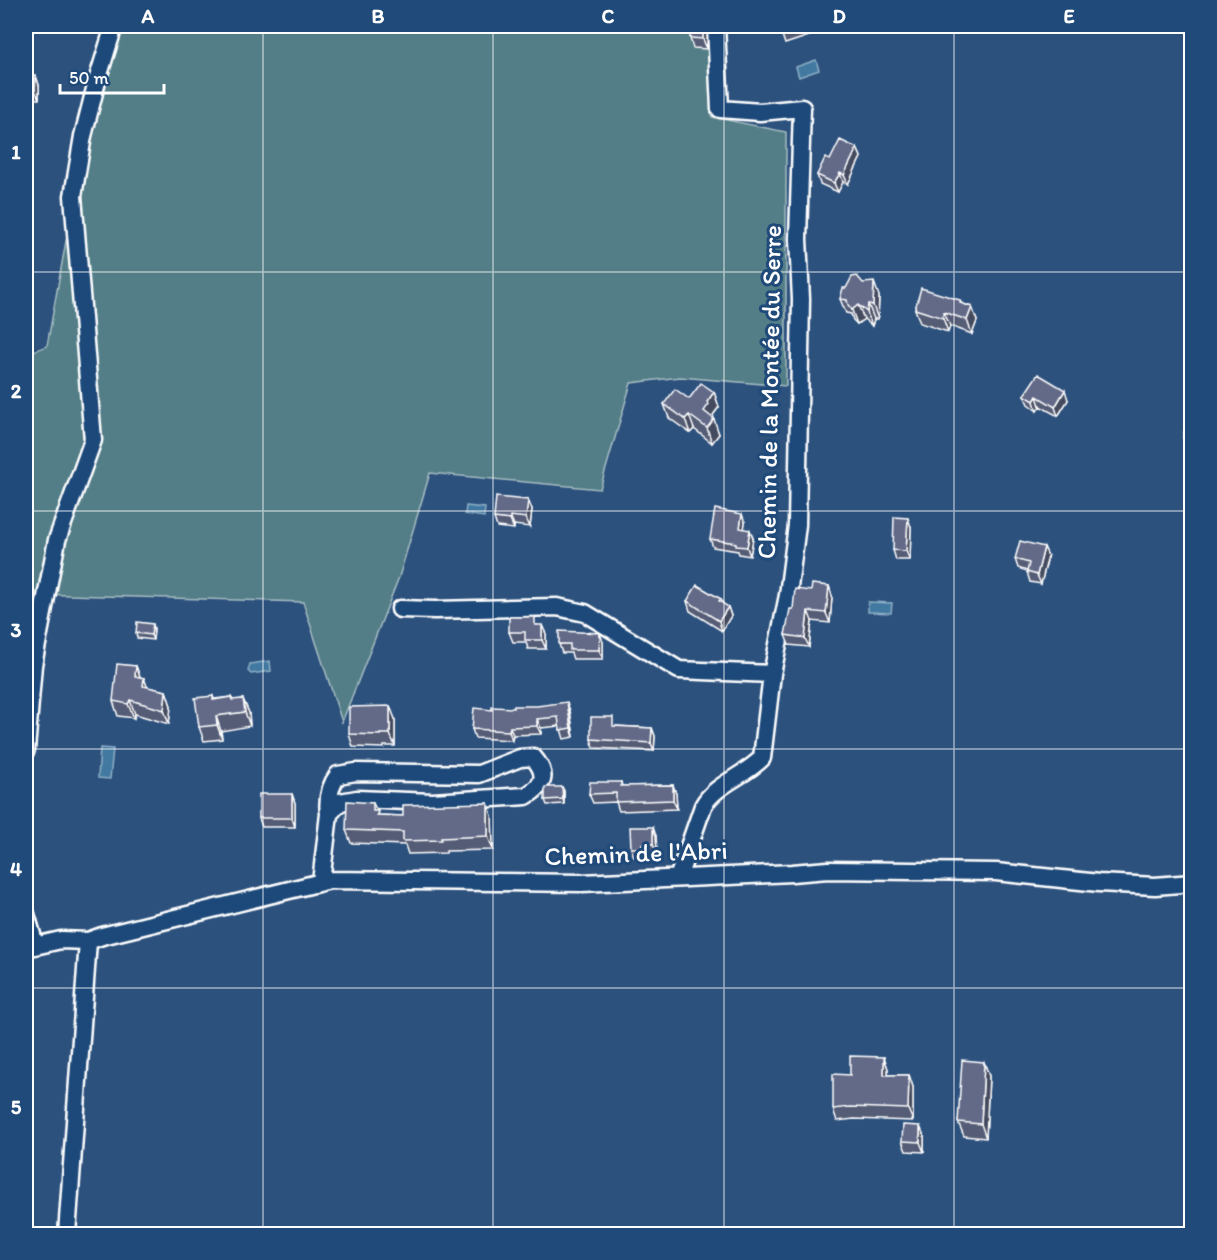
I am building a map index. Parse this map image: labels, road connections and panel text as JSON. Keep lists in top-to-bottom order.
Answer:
{
  "streets": {
    "street": ["Chemin de la Montée du Serre", "Chemin de l'Abri"]
  },
  "crossings": [
    ["Chemin de la Montée du Serre", "Chemin de l'Abri"]
  ],
  "scale_bar": "50 m",
  "grid": {
    "columns": [
      "A",
      "B",
      "C",
      "D",
      "E"
    ],
    "rows": [
      "1",
      "2",
      "3",
      "4",
      "5"
    ]
  }
}
